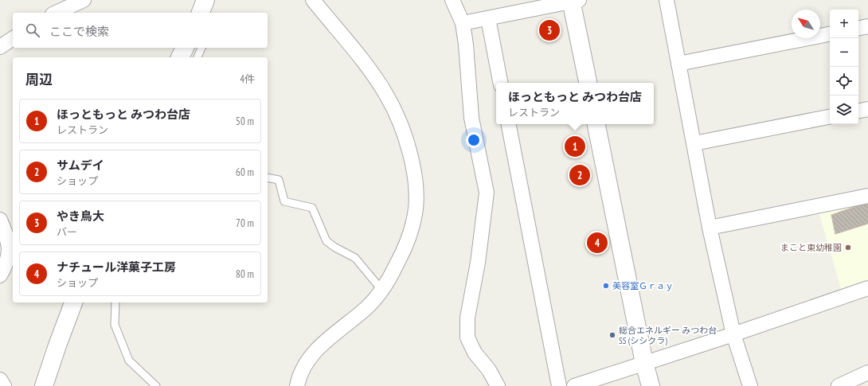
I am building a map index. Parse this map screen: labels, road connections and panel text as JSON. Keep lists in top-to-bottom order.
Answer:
{
  "places": ["まこと東幼稚園", "美容室Ｇｒａｙ", "総合エネルギー みつわ台 SS (シシクラ)"],
  "north": "top left",
  "page": {
    "map_buttons": ["+", "−"],
    "search": "ここで検索",
    "pins": [
      "3",
      "1",
      "2",
      "4"
    ],
    "heading": ["周辺", "4件"],
    "popup": ["ほっともっと みつわ台店", "レストラン"],
    "list": [
      {
        "mark": "1",
        "name": "ほっともっと みつわ台店",
        "note": "レストラン",
        "value": "50 m"
      },
      {
        "mark": "2",
        "name": "サムデイ",
        "note": "ショップ",
        "value": "60 m"
      },
      {
        "mark": "3",
        "name": "やき鳥大",
        "note": "バー",
        "value": "70 m"
      },
      {
        "mark": "4",
        "name": "ナチュール洋菓子工房",
        "note": "ショップ",
        "value": "80 m"
      }
    ]
  }
}
